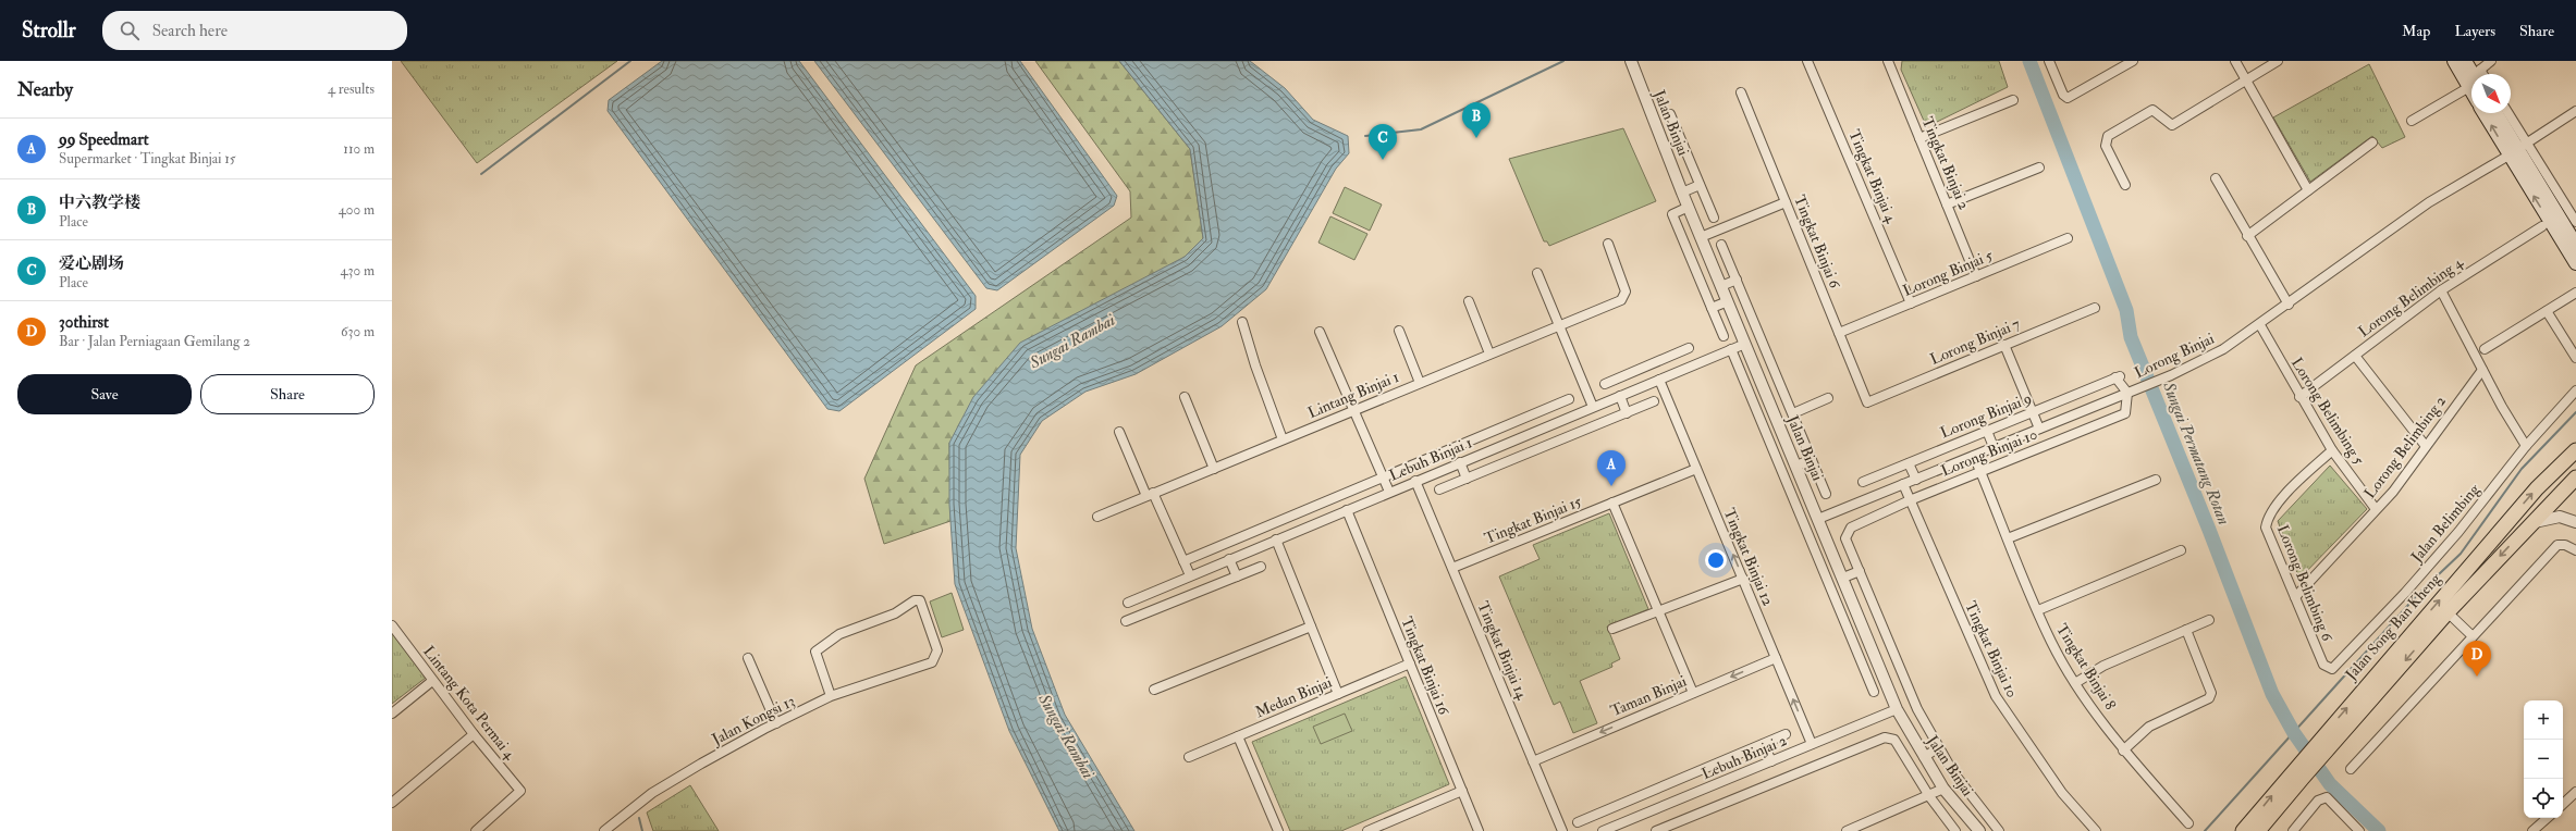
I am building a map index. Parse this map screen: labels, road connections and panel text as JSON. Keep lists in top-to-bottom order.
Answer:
{
  "streets": {
    "main road": ["Jalan Song Ban Kheng"],
    "street": [
      "Jalan Binjai",
      "Tingkat Binjai 2",
      "Tingkat Binjai 4",
      "Tingkat Binjai 6",
      "Lorong Binjai 5",
      "Lorong Belimbing 4",
      "Lorong Binjai 7",
      "Lorong Binjai",
      "Lintang Binjai 1",
      "Lorong Belimbing 5",
      "Lorong Binjai 9",
      "Lorong Belimbing 2",
      "Lorong Binjai 10",
      "Lebuh Binjai 1",
      "Tingkat Binjai 15",
      "Jalan Belimbing",
      "Tingkat Binjai 12",
      "Lorong Belimbing 6",
      "Tingkat Binjai 10",
      "Tingkat Binjai 14",
      "Tingkat Binjai 16",
      "Tingkat Binjai 8",
      "Taman Binjai",
      "Medan Binjai",
      "Lintang Kota Permai 4",
      "Jalan Kongsi 13",
      "Lebuh Binjai 2"
    ]
  },
  "crossings": [
    ["Jalan Binjai", "Lorong Binjai"],
    ["Jalan Binjai", "Lebuh Binjai 1"],
    ["Jalan Binjai", "Lebuh Binjai 2"],
    ["Tingkat Binjai 2", "Lorong Binjai 5"],
    ["Tingkat Binjai 4", "Lorong Binjai 5"],
    ["Tingkat Binjai 6", "Lorong Binjai 5"],
    ["Tingkat Binjai 6", "Lorong Binjai 7"],
    ["Lorong Belimbing 4", "Lorong Belimbing 5"],
    ["Lorong Binjai", "Lorong Belimbing 5"],
    ["Lorong Binjai", "Lorong Binjai 9"],
    ["Lorong Binjai", "Lorong Binjai 10"],
    ["Lorong Binjai", "Tingkat Binjai 10"],
    ["Lorong Binjai", "Tingkat Binjai 8"],
    ["Lorong Belimbing 5", "Lorong Belimbing 2"],
    ["Lorong Belimbing 5", "Lorong Belimbing 6"],
    ["Lorong Binjai 9", "Lorong Binjai 10"],
    ["Lorong Belimbing 2", "Lorong Belimbing 6"],
    ["Lorong Binjai 10", "Tingkat Binjai 10"],
    ["Lorong Binjai 10", "Tingkat Binjai 8"],
    ["Lebuh Binjai 1", "Tingkat Binjai 12"],
    ["Lebuh Binjai 1", "Tingkat Binjai 14"],
    ["Lebuh Binjai 1", "Tingkat Binjai 16"],
    ["Tingkat Binjai 15", "Tingkat Binjai 12"],
    ["Tingkat Binjai 15", "Tingkat Binjai 14"],
    ["Jalan Belimbing", "Lorong Belimbing 6"],
    ["Tingkat Binjai 12", "Taman Binjai"],
    ["Tingkat Binjai 12", "Lebuh Binjai 2"],
    ["Tingkat Binjai 14", "Taman Binjai"],
    ["Tingkat Binjai 16", "Medan Binjai"]
  ],
  "water": ["Sungai Rambai", "Sungai Permatang Rotan"],
  "north": "bottom right",
  "page": {
    "header": "Strollr",
    "search": "Search here",
    "nav": ["Map", "Layers", "Share"],
    "heading": ["Nearby", "4 results"],
    "pins": [
      "B",
      "C",
      "A",
      "D"
    ],
    "list": [
      {
        "mark": "A",
        "name": "99 Speedmart",
        "note": "Supermarket · Tingkat Binjai 15",
        "value": "110 m"
      },
      {
        "mark": "B",
        "name": "中六教学楼",
        "note": "Place",
        "value": "400 m"
      },
      {
        "mark": "C",
        "name": "爱心剧场",
        "note": "Place",
        "value": "430 m"
      },
      {
        "mark": "D",
        "name": "30thirst",
        "note": "Bar · Jalan Perniagaan Gemilang 2",
        "value": "630 m"
      }
    ],
    "buttons": ["Save", "Share"],
    "map_buttons": ["+", "−"]
  }
}
